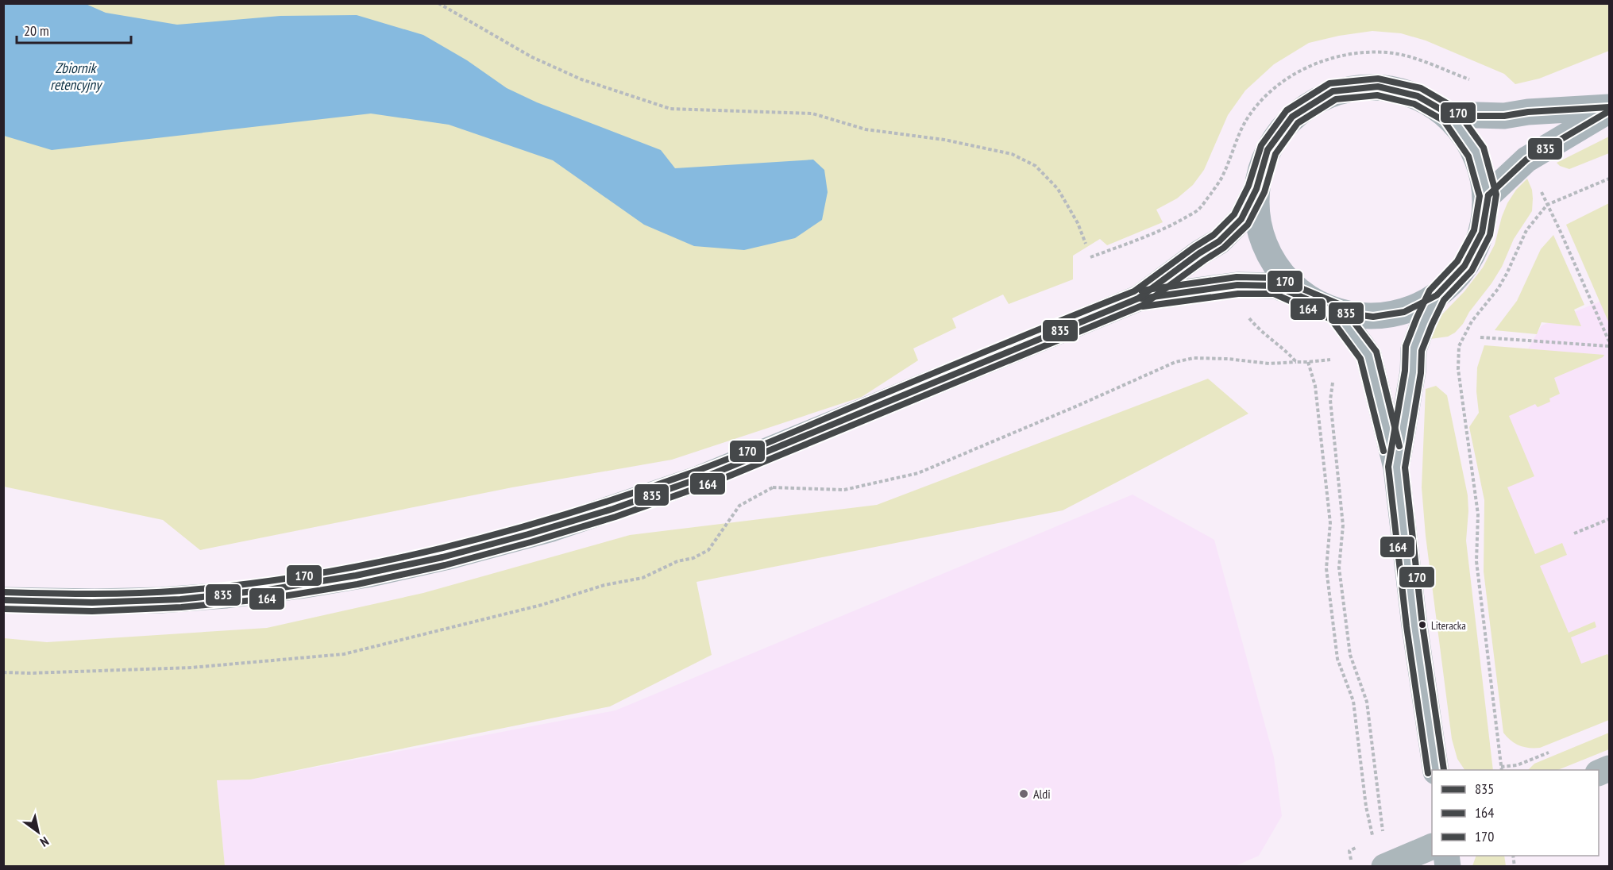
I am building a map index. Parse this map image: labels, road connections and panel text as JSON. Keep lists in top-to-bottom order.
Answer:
{
  "water": ["Zbiornik retencyjny"],
  "places": ["Literacka", "Aldi"],
  "lines": ["transit line 170", "transit line 835", "transit line 164"],
  "legend": ["835", "164", "170"],
  "scale_bar": "20 m",
  "north": "bottom right"
}
